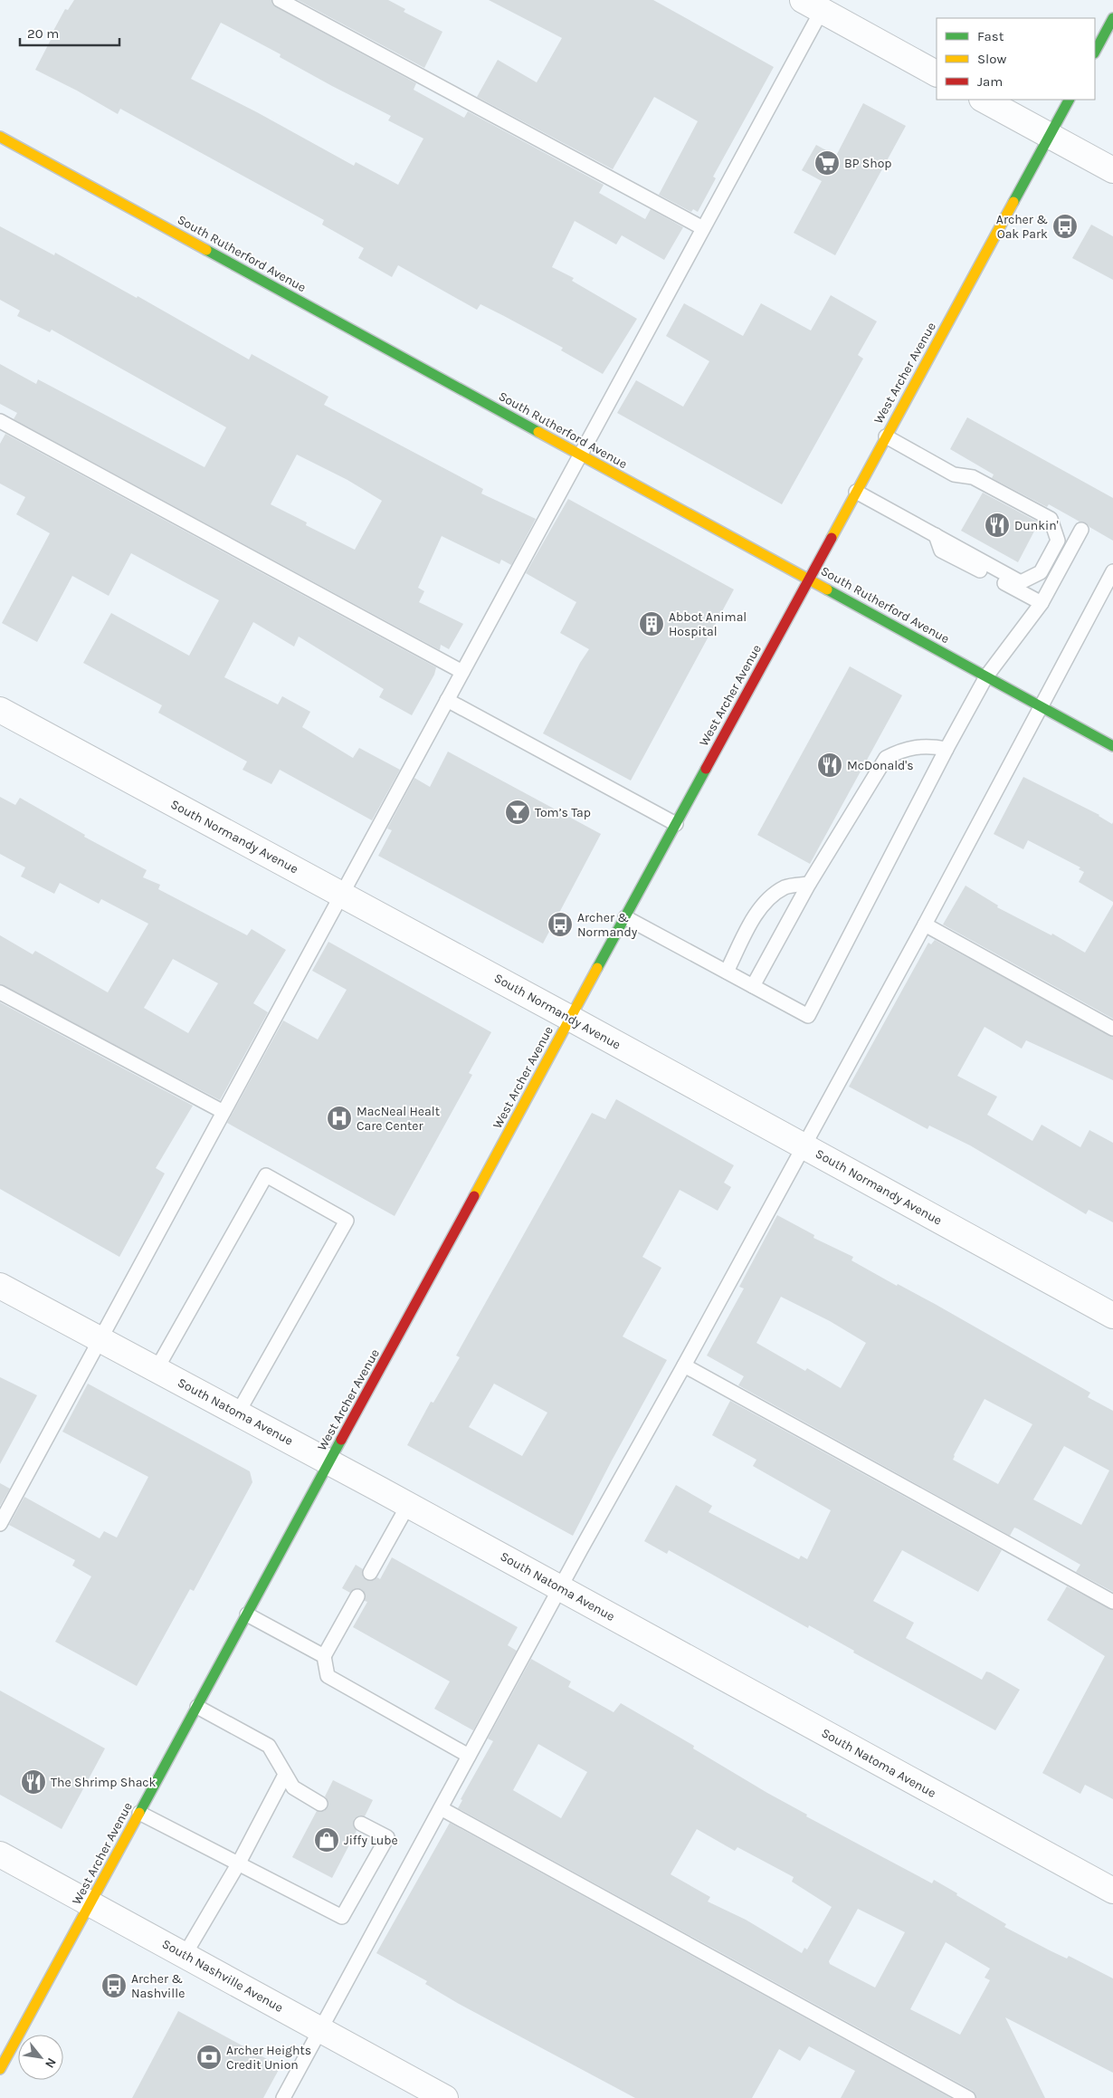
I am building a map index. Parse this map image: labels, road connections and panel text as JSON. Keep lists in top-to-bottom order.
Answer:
{
  "streets": {
    "main road": ["South Rutherford Avenue", "West Archer Avenue"],
    "street": ["South Normandy Avenue", "South Natoma Avenue", "South Nashville Avenue"]
  },
  "crossings": [
    ["South Rutherford Avenue", "West Archer Avenue"],
    ["West Archer Avenue", "South Normandy Avenue"],
    ["West Archer Avenue", "South Natoma Avenue"],
    ["West Archer Avenue", "South Nashville Avenue"]
  ],
  "places": {
    "supermarket": ["BP Shop"],
    "bus stop": ["Archer & Oak Park", "Archer & Normandy", "Archer & Nashville"],
    "restaurant": ["Dunkin'", "McDonald's", "The Shrimp Shack"],
    "building": ["Abbot Animal Hospital"],
    "bar": ["Tom’s Tap"],
    "hospital": ["MacNeal Healt Care Center"],
    "shop": ["Jiffy Lube"],
    "bank": ["Archer Heights Credit Union"]
  },
  "legend": ["Fast", "Slow", "Jam"],
  "scale_bar": "20 m",
  "north": "bottom right"
}
